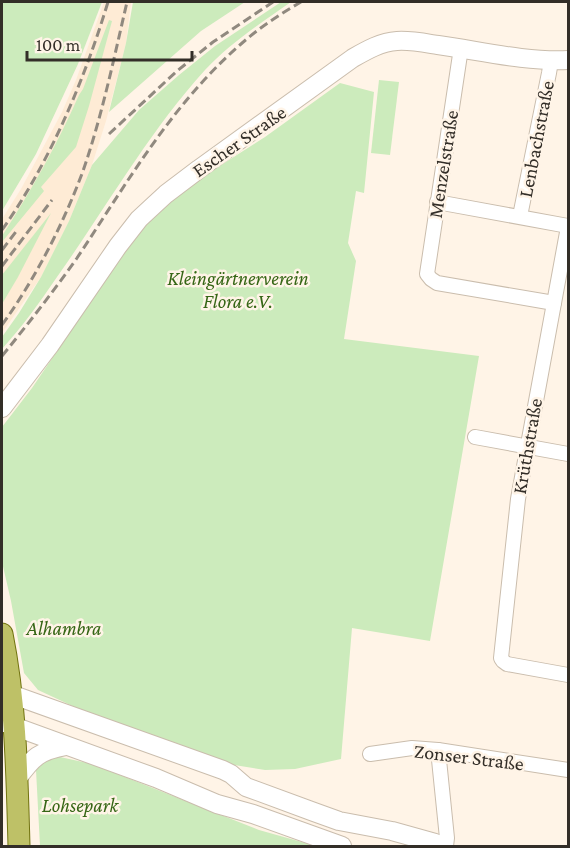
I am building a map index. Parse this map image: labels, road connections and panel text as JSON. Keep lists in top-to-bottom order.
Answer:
{
  "streets": {
    "street": [
      "Lenbachstraße",
      "Escher Straße",
      "Menzelstraße",
      "Krüthstraße",
      "Zonser Straße"
    ]
  },
  "crossings": [
    ["Lenbachstraße", "Escher Straße"],
    ["Escher Straße", "Menzelstraße"],
    ["Menzelstraße", "Krüthstraße"]
  ],
  "parks": ["Kleingärtnerverein Flora e.V.", "Alhambra", "Lohsepark"],
  "scale_bar": "100 m"
}
